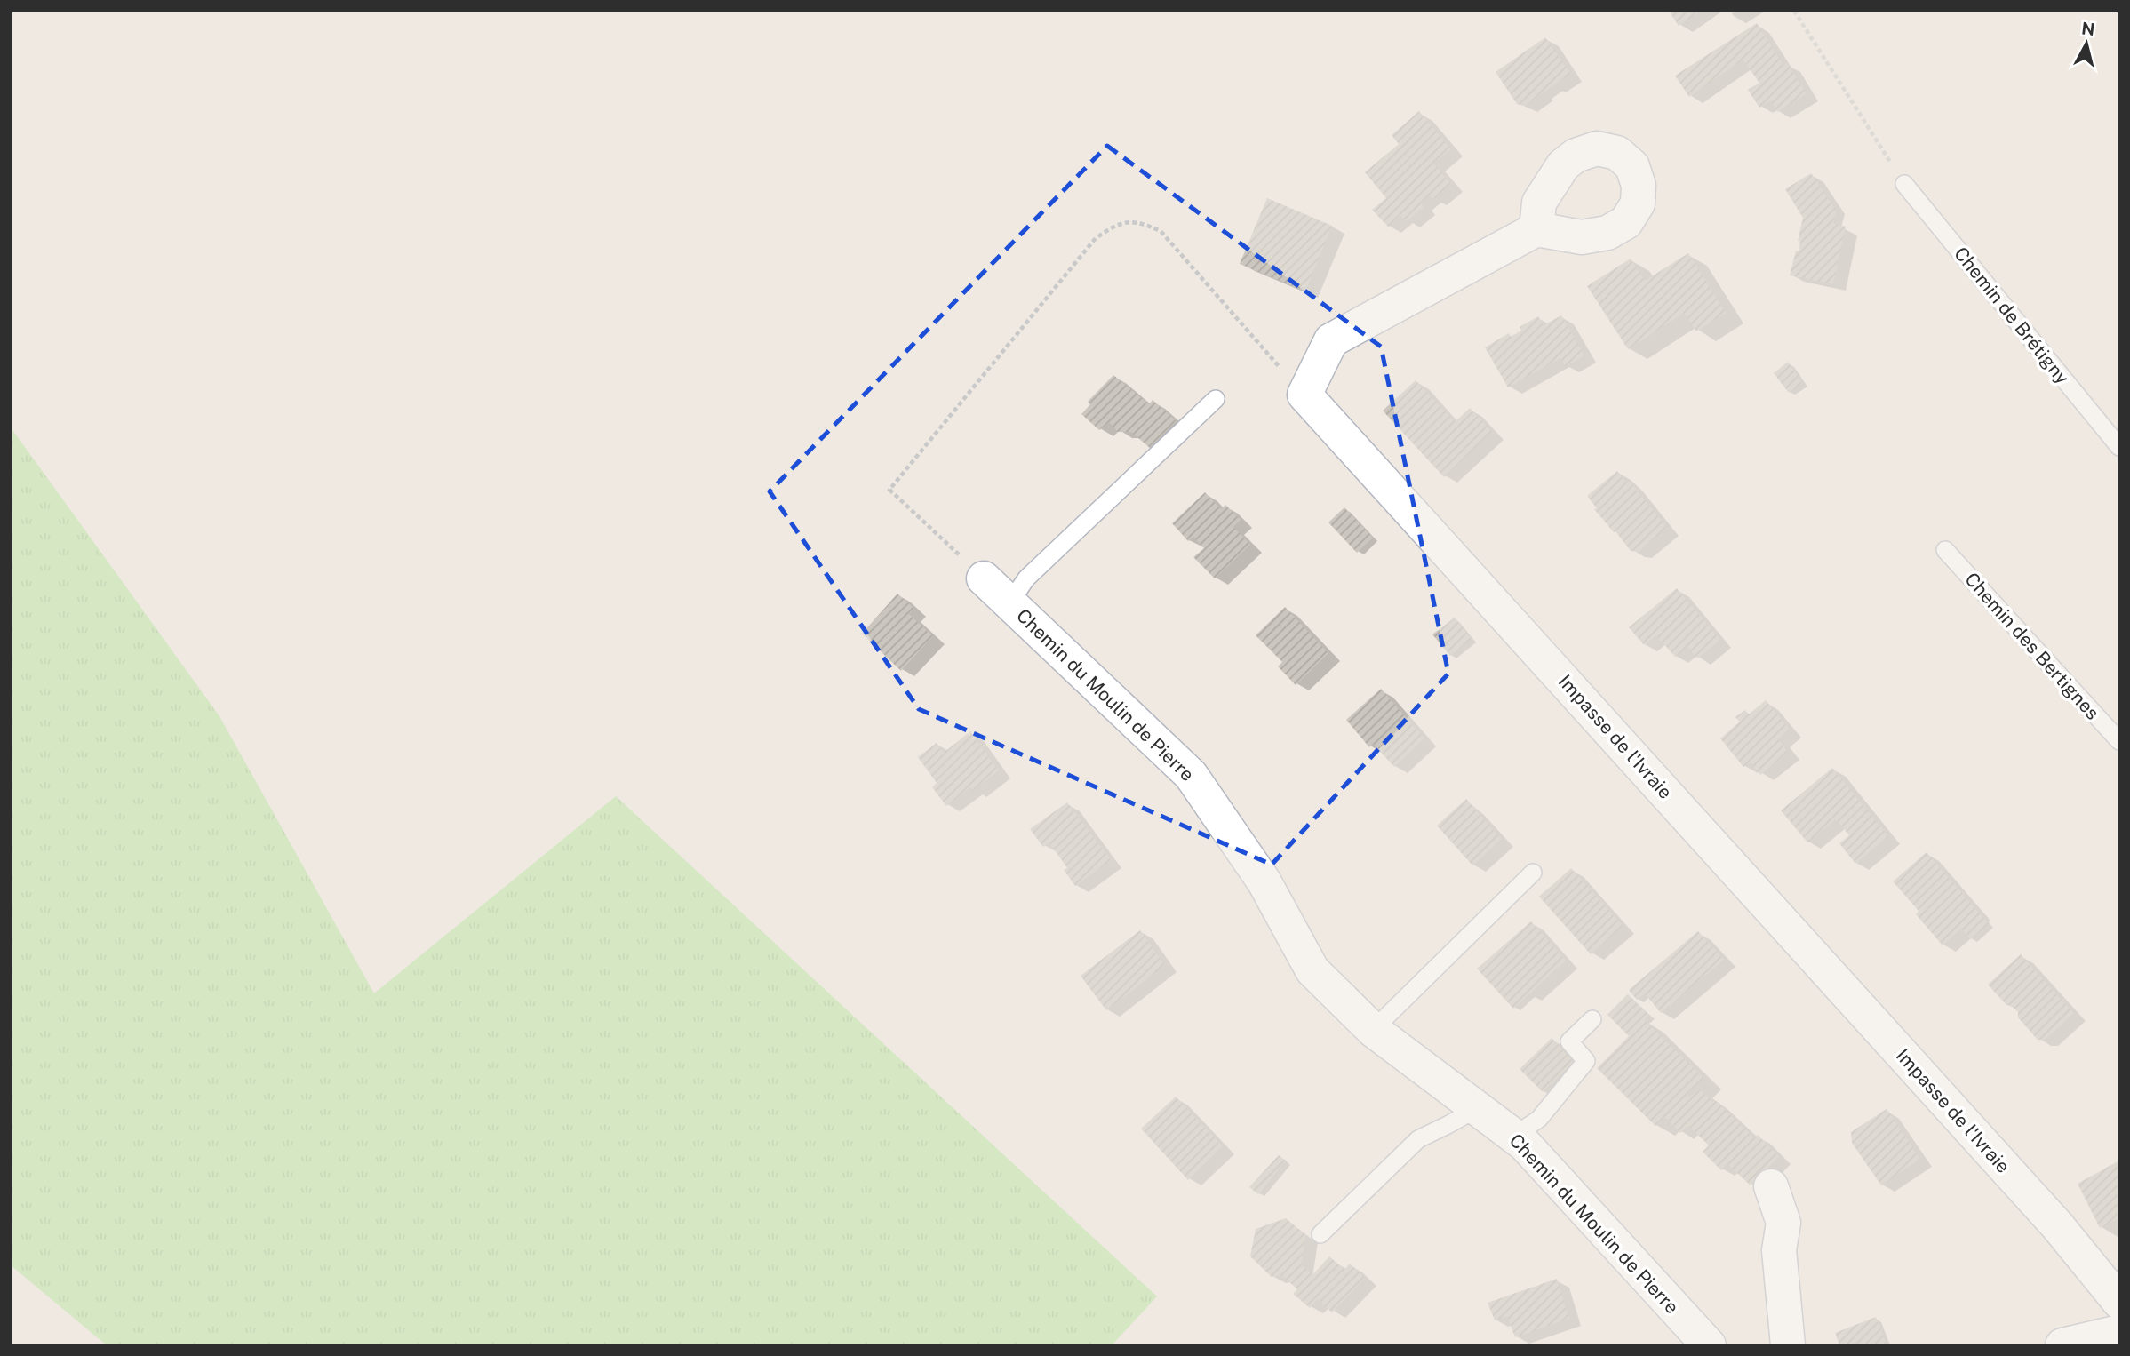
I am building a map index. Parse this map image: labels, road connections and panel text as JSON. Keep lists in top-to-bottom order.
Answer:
{
  "streets": {
    "street": ["Chemin du Moulin de Pierre", "Impasse de l'Ivraie"],
    "lane": ["Chemin de Brétigny", "Chemin des Bertignes"]
  },
  "north": "top"
}
